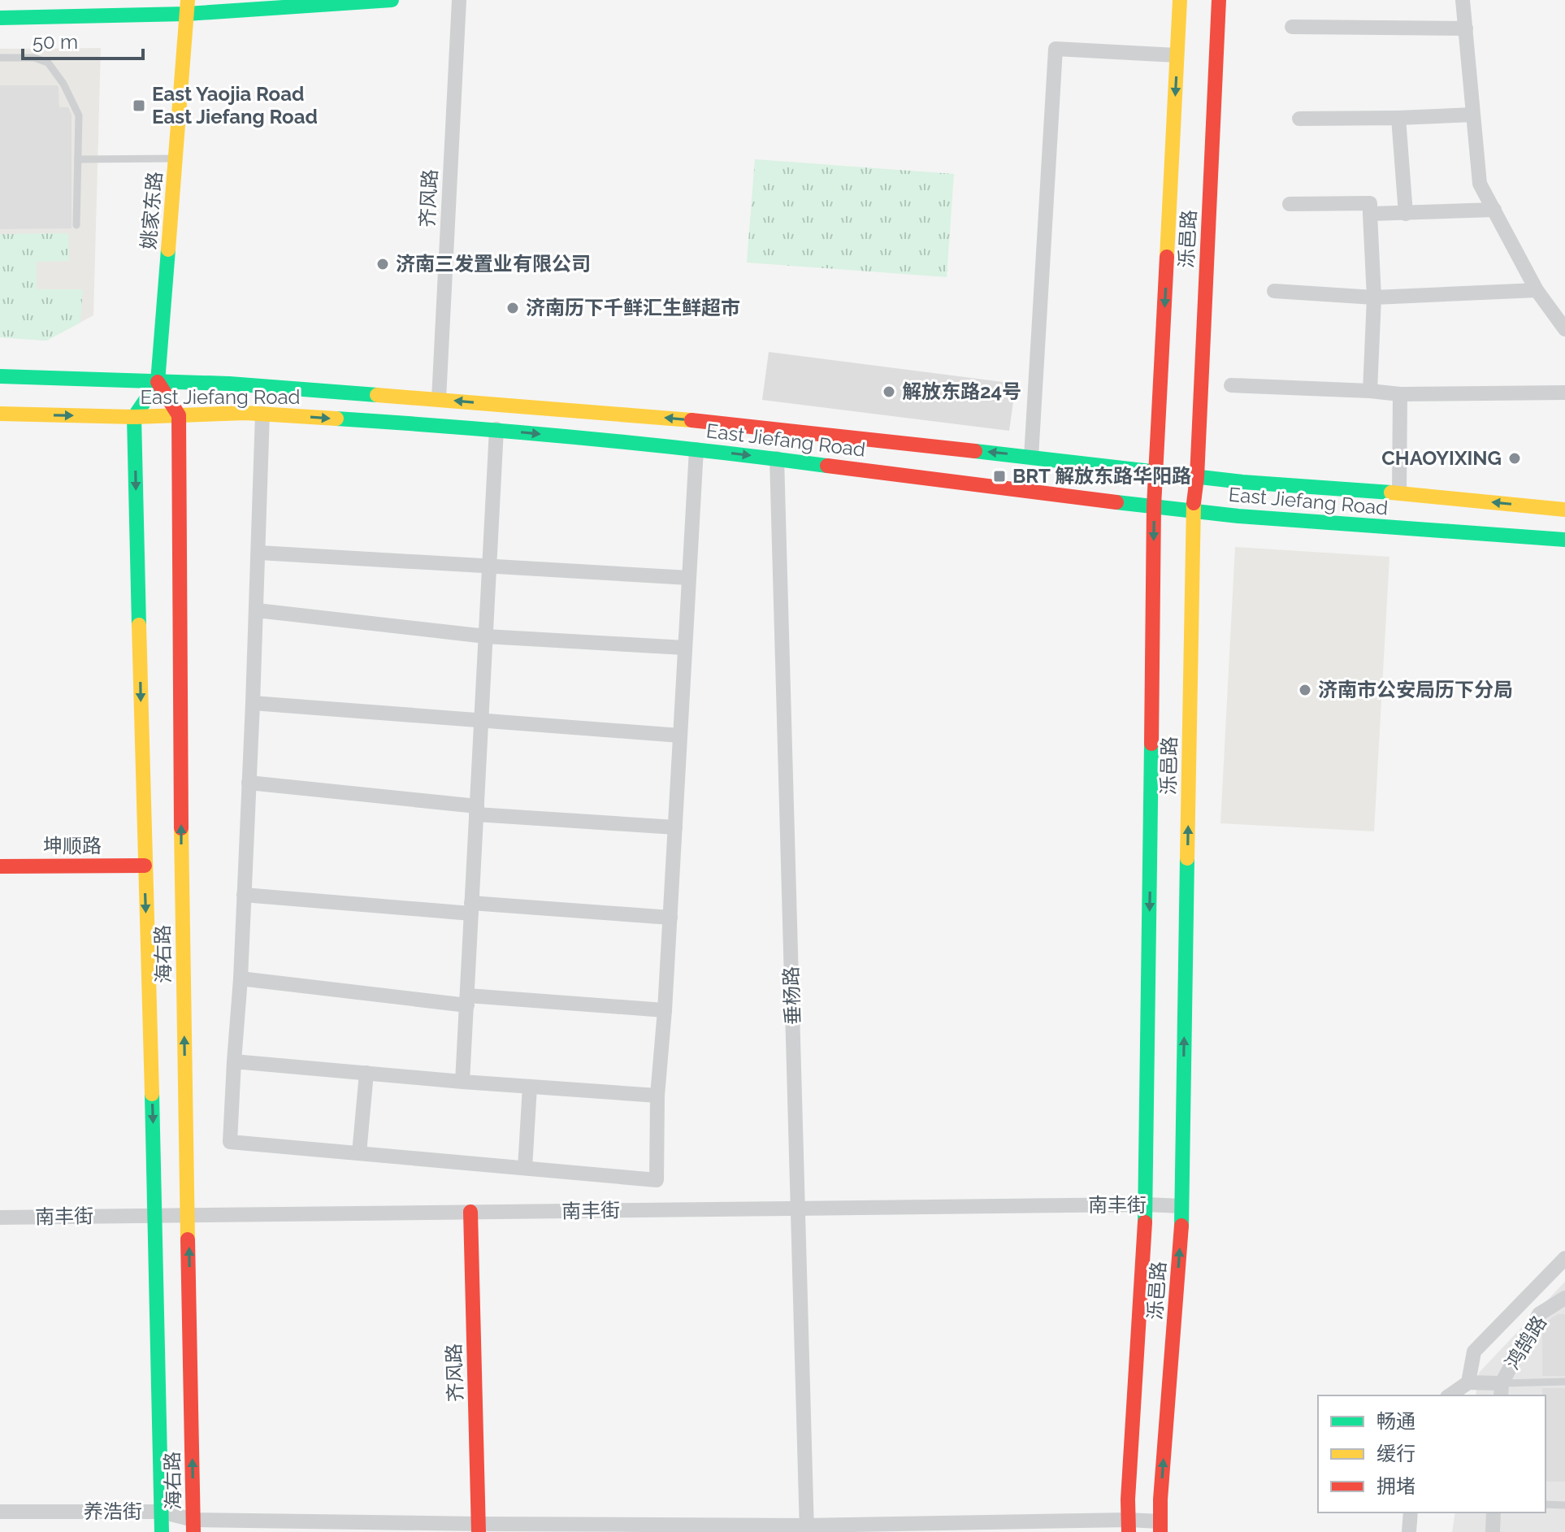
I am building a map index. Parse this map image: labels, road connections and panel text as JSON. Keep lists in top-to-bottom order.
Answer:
{
  "streets": {
    "main road": [
      "齐风路",
      "姚家东路",
      "泺邑路",
      "East Jiefang Road",
      "坤顺路",
      "海右路"
    ],
    "street": [
      "垂杨路",
      "南丰街",
      "鸿鹄路",
      "养浩街"
    ]
  },
  "crossings": [
    ["齐风路", "East Jiefang Road"],
    ["齐风路", "南丰街"],
    ["齐风路", "养浩街"],
    ["姚家东路", "East Jiefang Road"],
    ["姚家东路", "海右路"],
    ["泺邑路", "East Jiefang Road"],
    ["泺邑路", "南丰街"],
    ["泺邑路", "养浩街"],
    ["East Jiefang Road", "海右路"],
    ["East Jiefang Road", "垂杨路"],
    ["坤顺路", "海右路"],
    ["海右路", "南丰街"],
    ["海右路", "养浩街"],
    ["垂杨路", "南丰街"],
    ["垂杨路", "养浩街"]
  ],
  "places": {
    "transit": ["East Yaojia Road East Jiefang Road", "BRT 解放东路华阳路"],
    "other": [
      "济南三发置业有限公司",
      "济南历下千鲜汇生鲜超市",
      "解放东路24号",
      "CHAOYIXING",
      "济南市公安局历下分局"
    ]
  },
  "legend": ["畅通", "缓行", "拥堵"],
  "scale_bar": "50 m"
}
